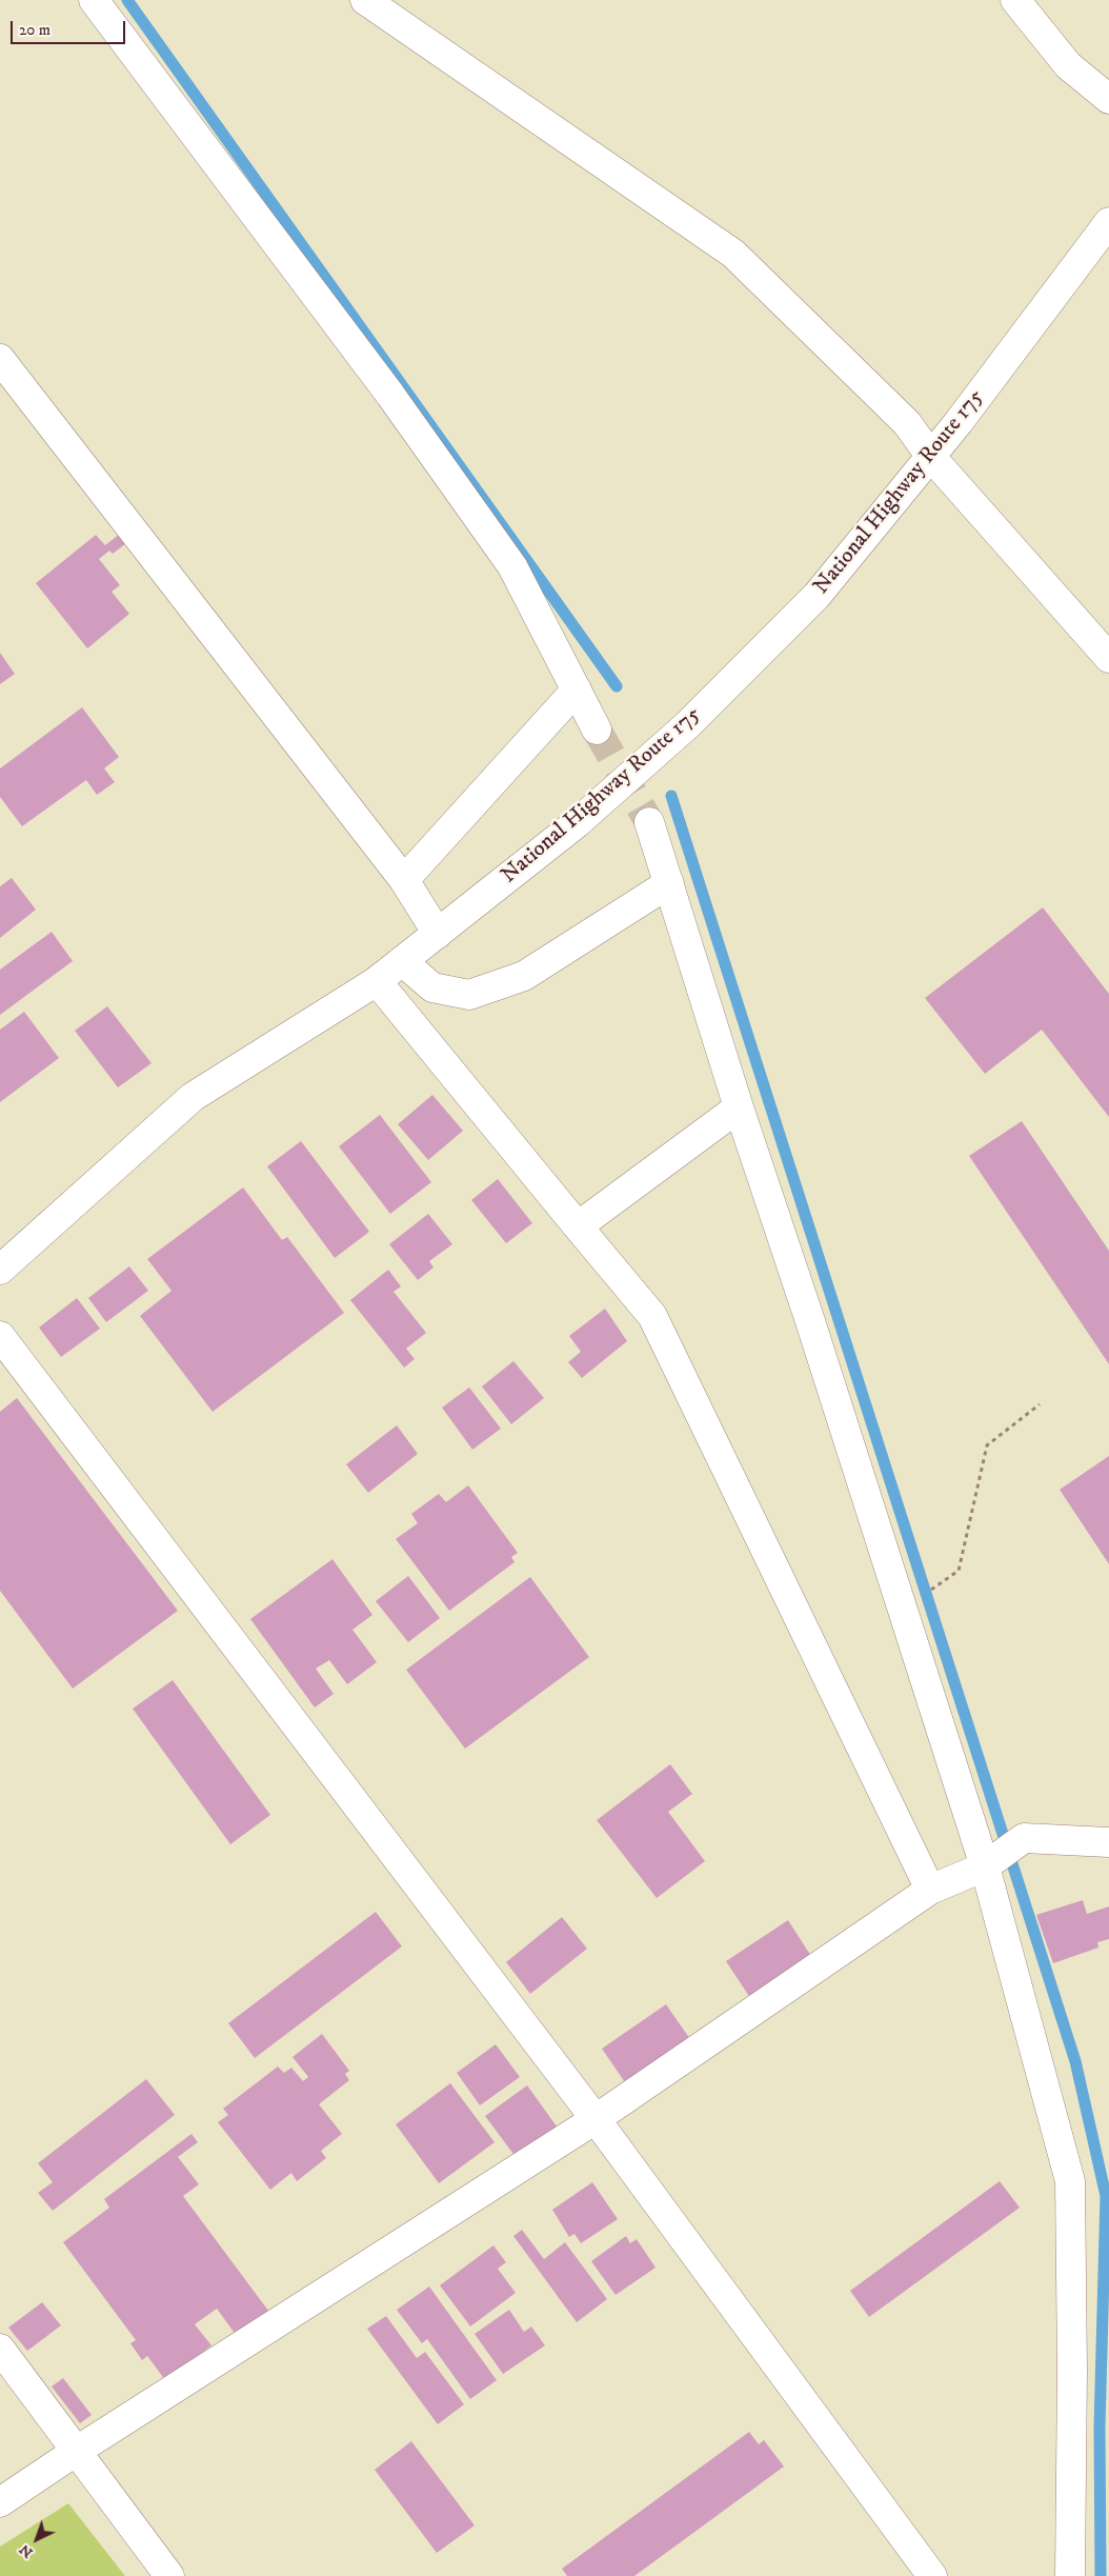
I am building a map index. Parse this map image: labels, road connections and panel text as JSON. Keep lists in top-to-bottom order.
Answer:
{
  "streets": {
    "main road": ["National Highway Route 175"]
  },
  "scale_bar": "20 m",
  "north": "bottom left"
}
